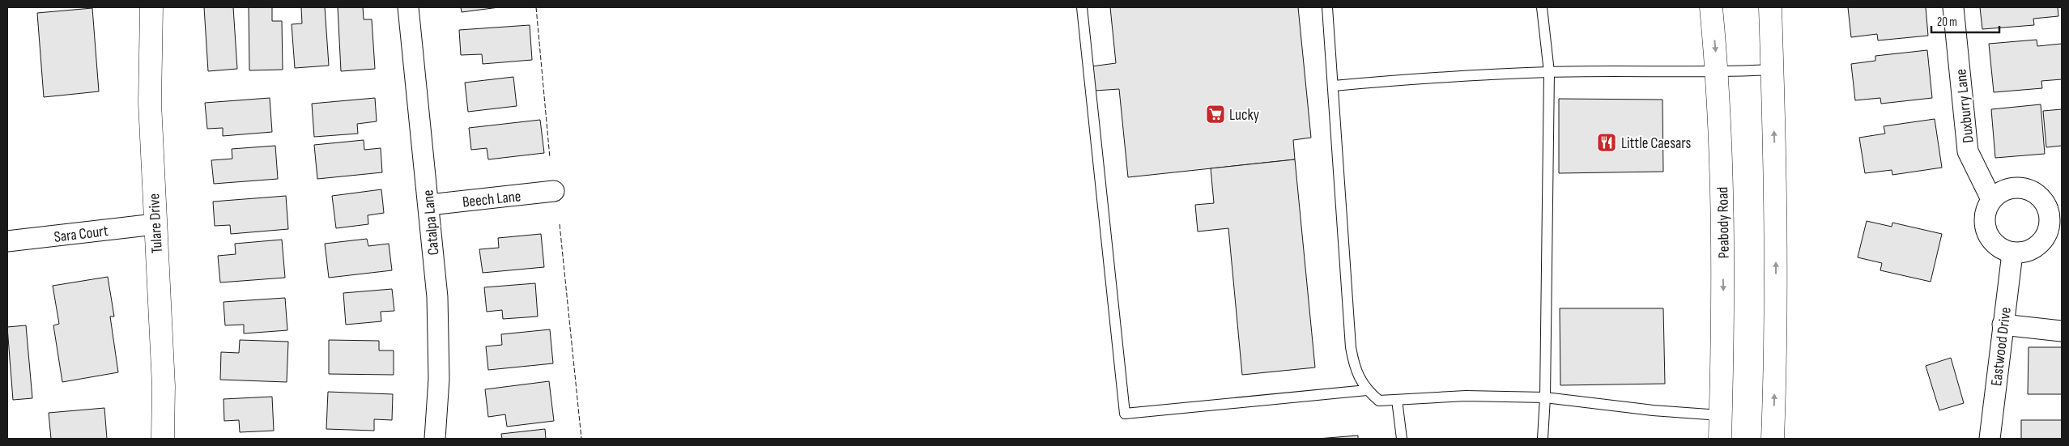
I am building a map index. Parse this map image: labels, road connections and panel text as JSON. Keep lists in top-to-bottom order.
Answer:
{
  "streets": {
    "main road": ["Peabody Road", "Tulare Drive"],
    "street": [
      "Duxburry Lane",
      "Beech Lane",
      "Catalpa Lane",
      "Sara Court",
      "Eastwood Drive"
    ]
  },
  "crossings": [
    ["Duxburry Lane", "Eastwood Drive"],
    ["Beech Lane", "Catalpa Lane"],
    ["Tulare Drive", "Sara Court"]
  ],
  "places": {
    "supermarket": ["Lucky"],
    "restaurant": ["Little Caesars"]
  },
  "scale_bar": "20 m"
}
